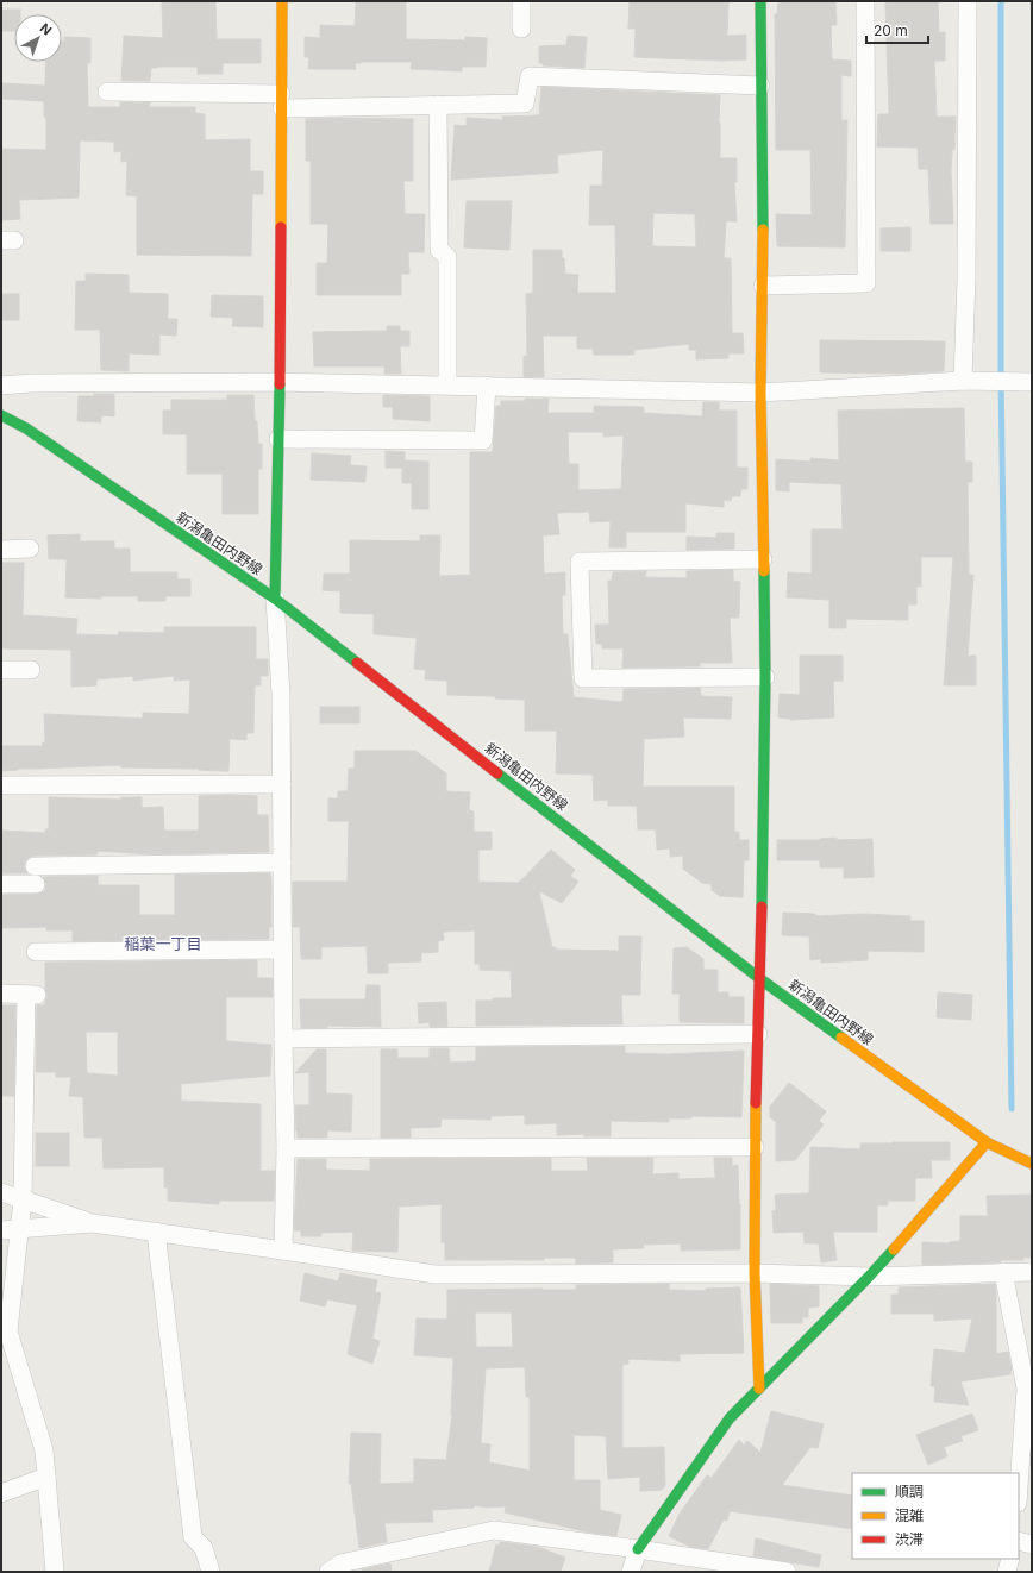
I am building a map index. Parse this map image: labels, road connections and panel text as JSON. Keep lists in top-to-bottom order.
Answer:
{
  "streets": {
    "street": ["新潟亀田内野線"]
  },
  "districts": ["稲葉一丁目"],
  "legend": ["順調", "混雑", "渋滞"],
  "scale_bar": "20 m",
  "north": "top right"
}
